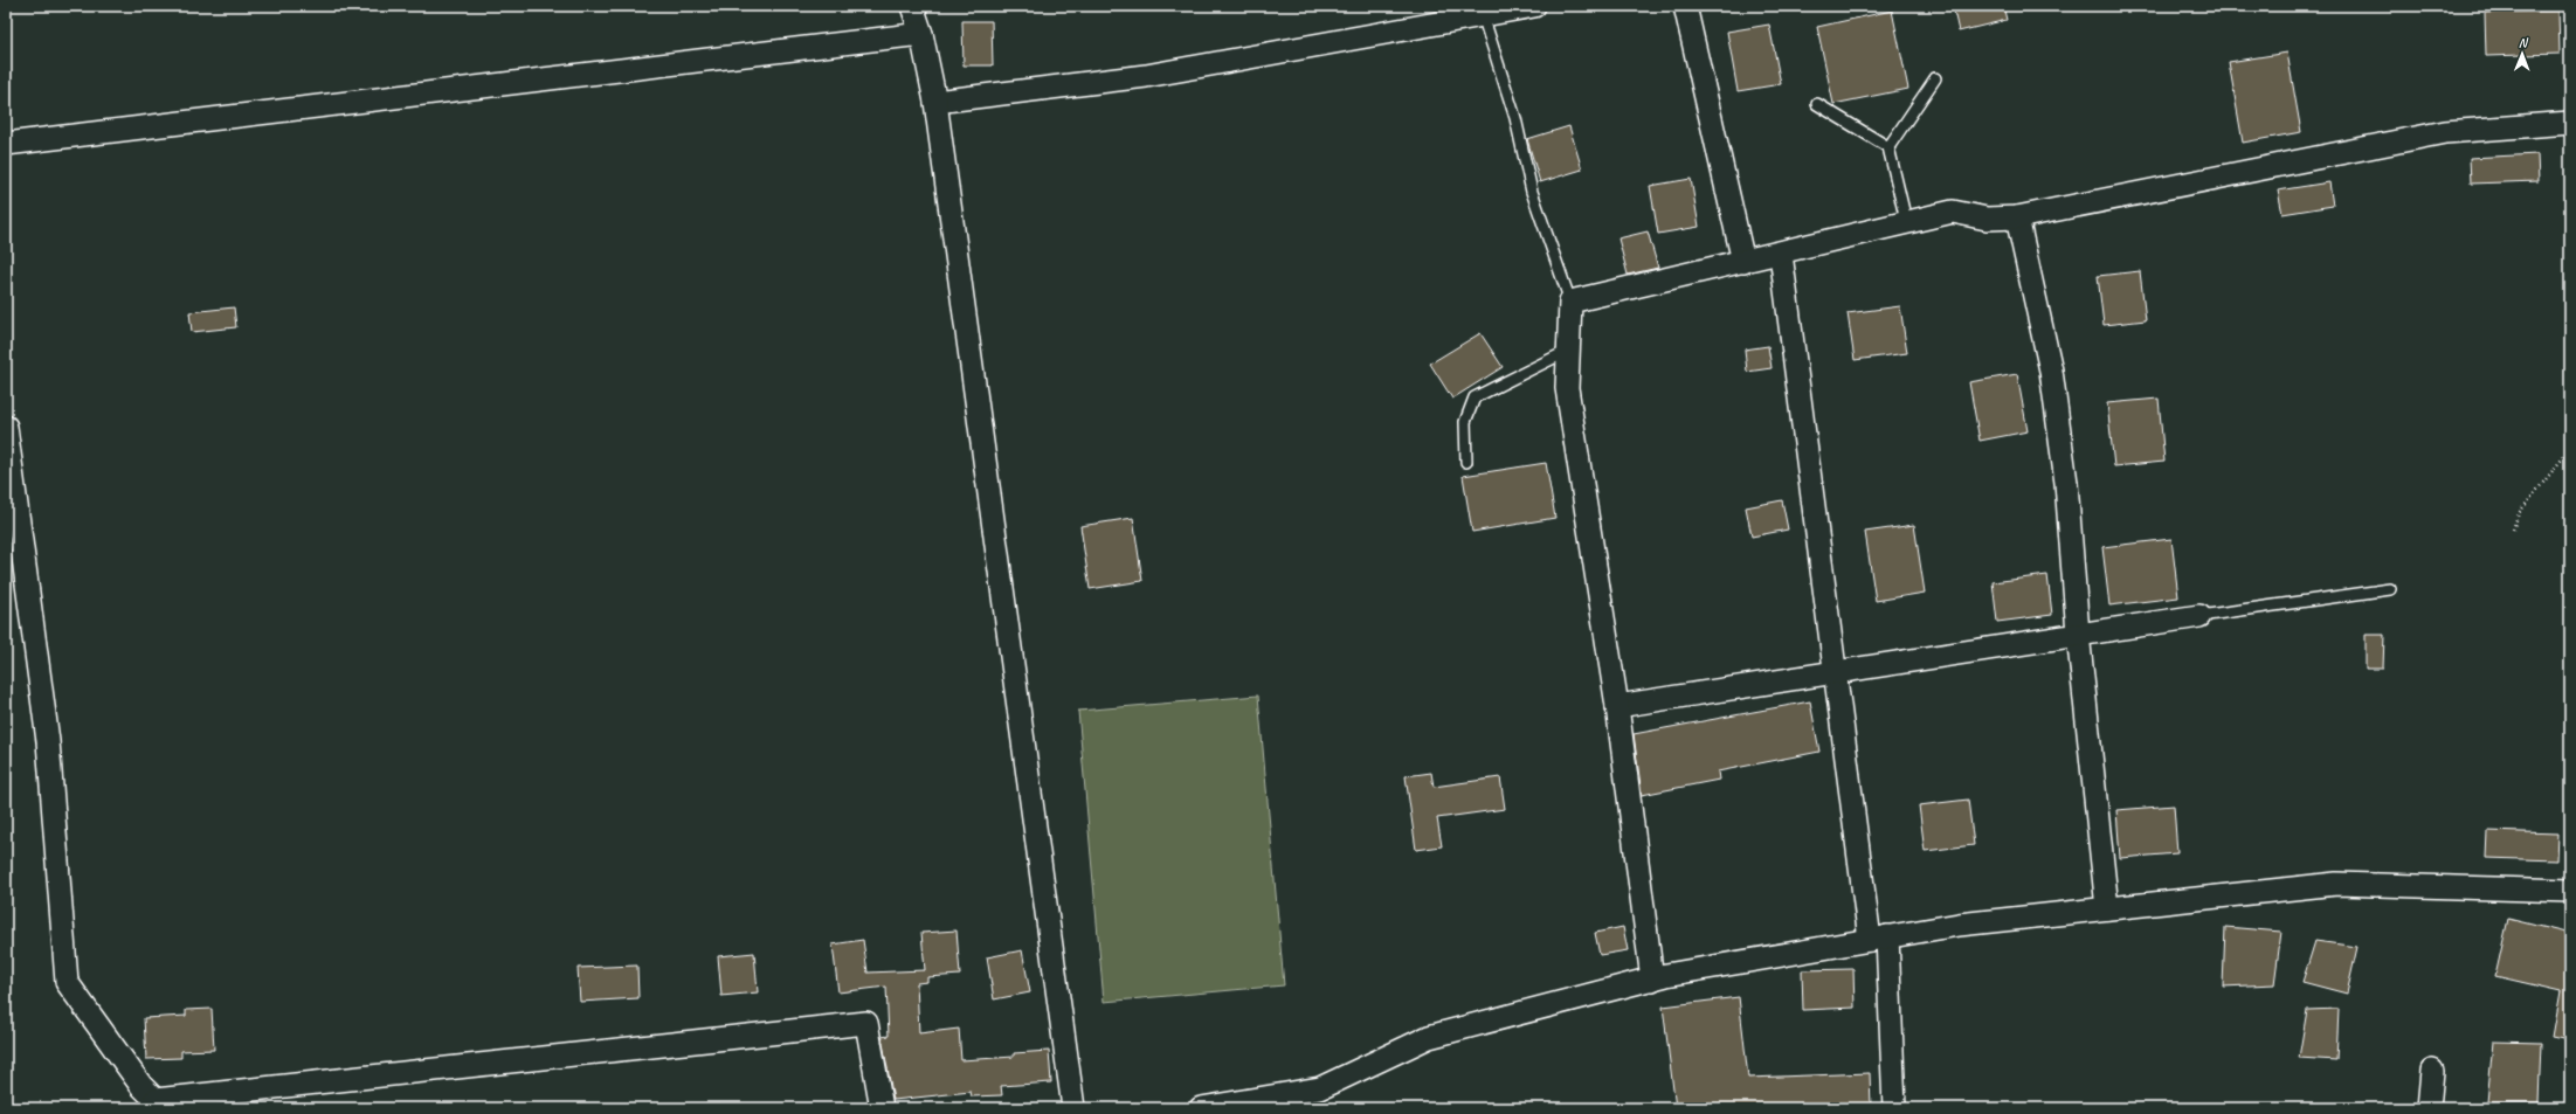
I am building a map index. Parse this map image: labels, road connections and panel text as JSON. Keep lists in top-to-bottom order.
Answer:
{
  "north": "top"
}
